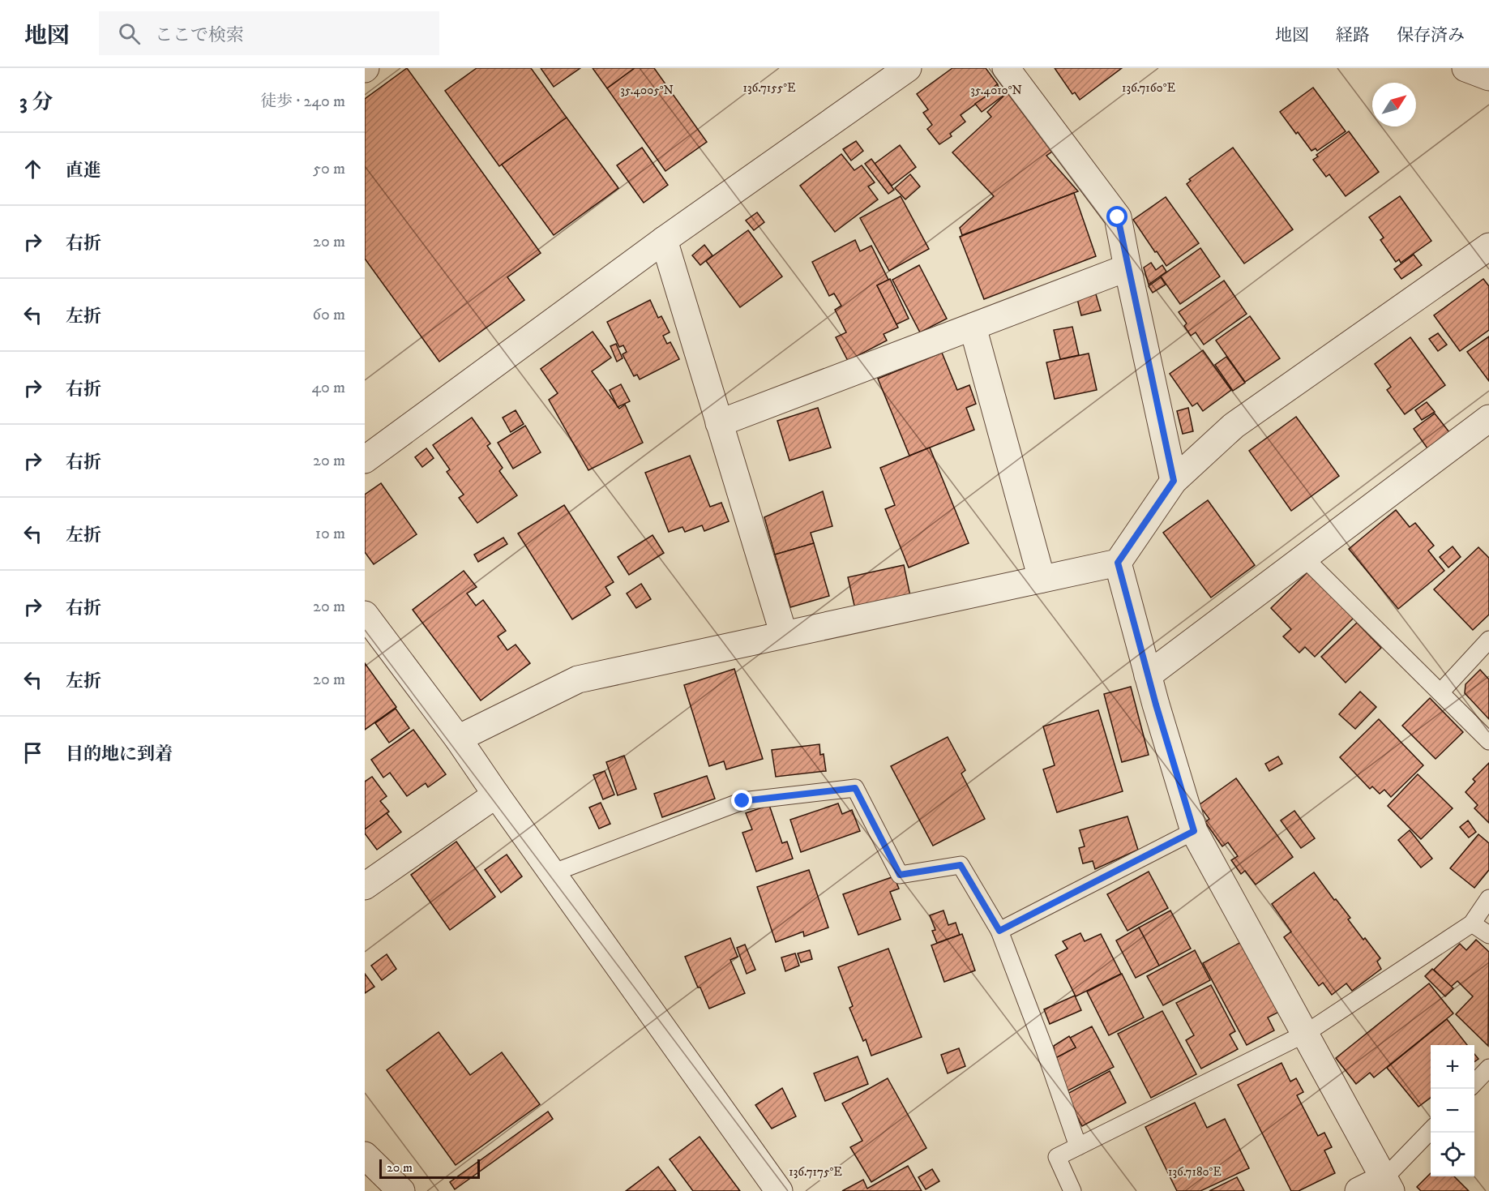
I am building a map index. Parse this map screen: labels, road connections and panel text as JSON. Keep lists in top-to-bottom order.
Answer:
{
  "scale_bar": "20 m",
  "north": "top right",
  "page": {
    "header": "地図",
    "search": "ここで検索",
    "nav": ["地図", "経路", "保存済み"],
    "heading": ["3 分", "徒歩 · 240 m"],
    "list": [
      ["直進", "50 m"],
      ["右折", "20 m"],
      ["左折", "60 m"],
      ["右折", "40 m"],
      ["右折", "20 m"],
      ["左折", "10 m"],
      ["右折", "20 m"],
      ["左折", "20 m"],
      "目的地に到着"
    ],
    "map_buttons": ["+", "−"],
    "scale": "20 m"
  },
  "coordinates": [
    "136.7155°E",
    "136.7160°E",
    "35.4005°N",
    "35.4010°N",
    "136.7175°E",
    "136.7180°E"
  ]
}
